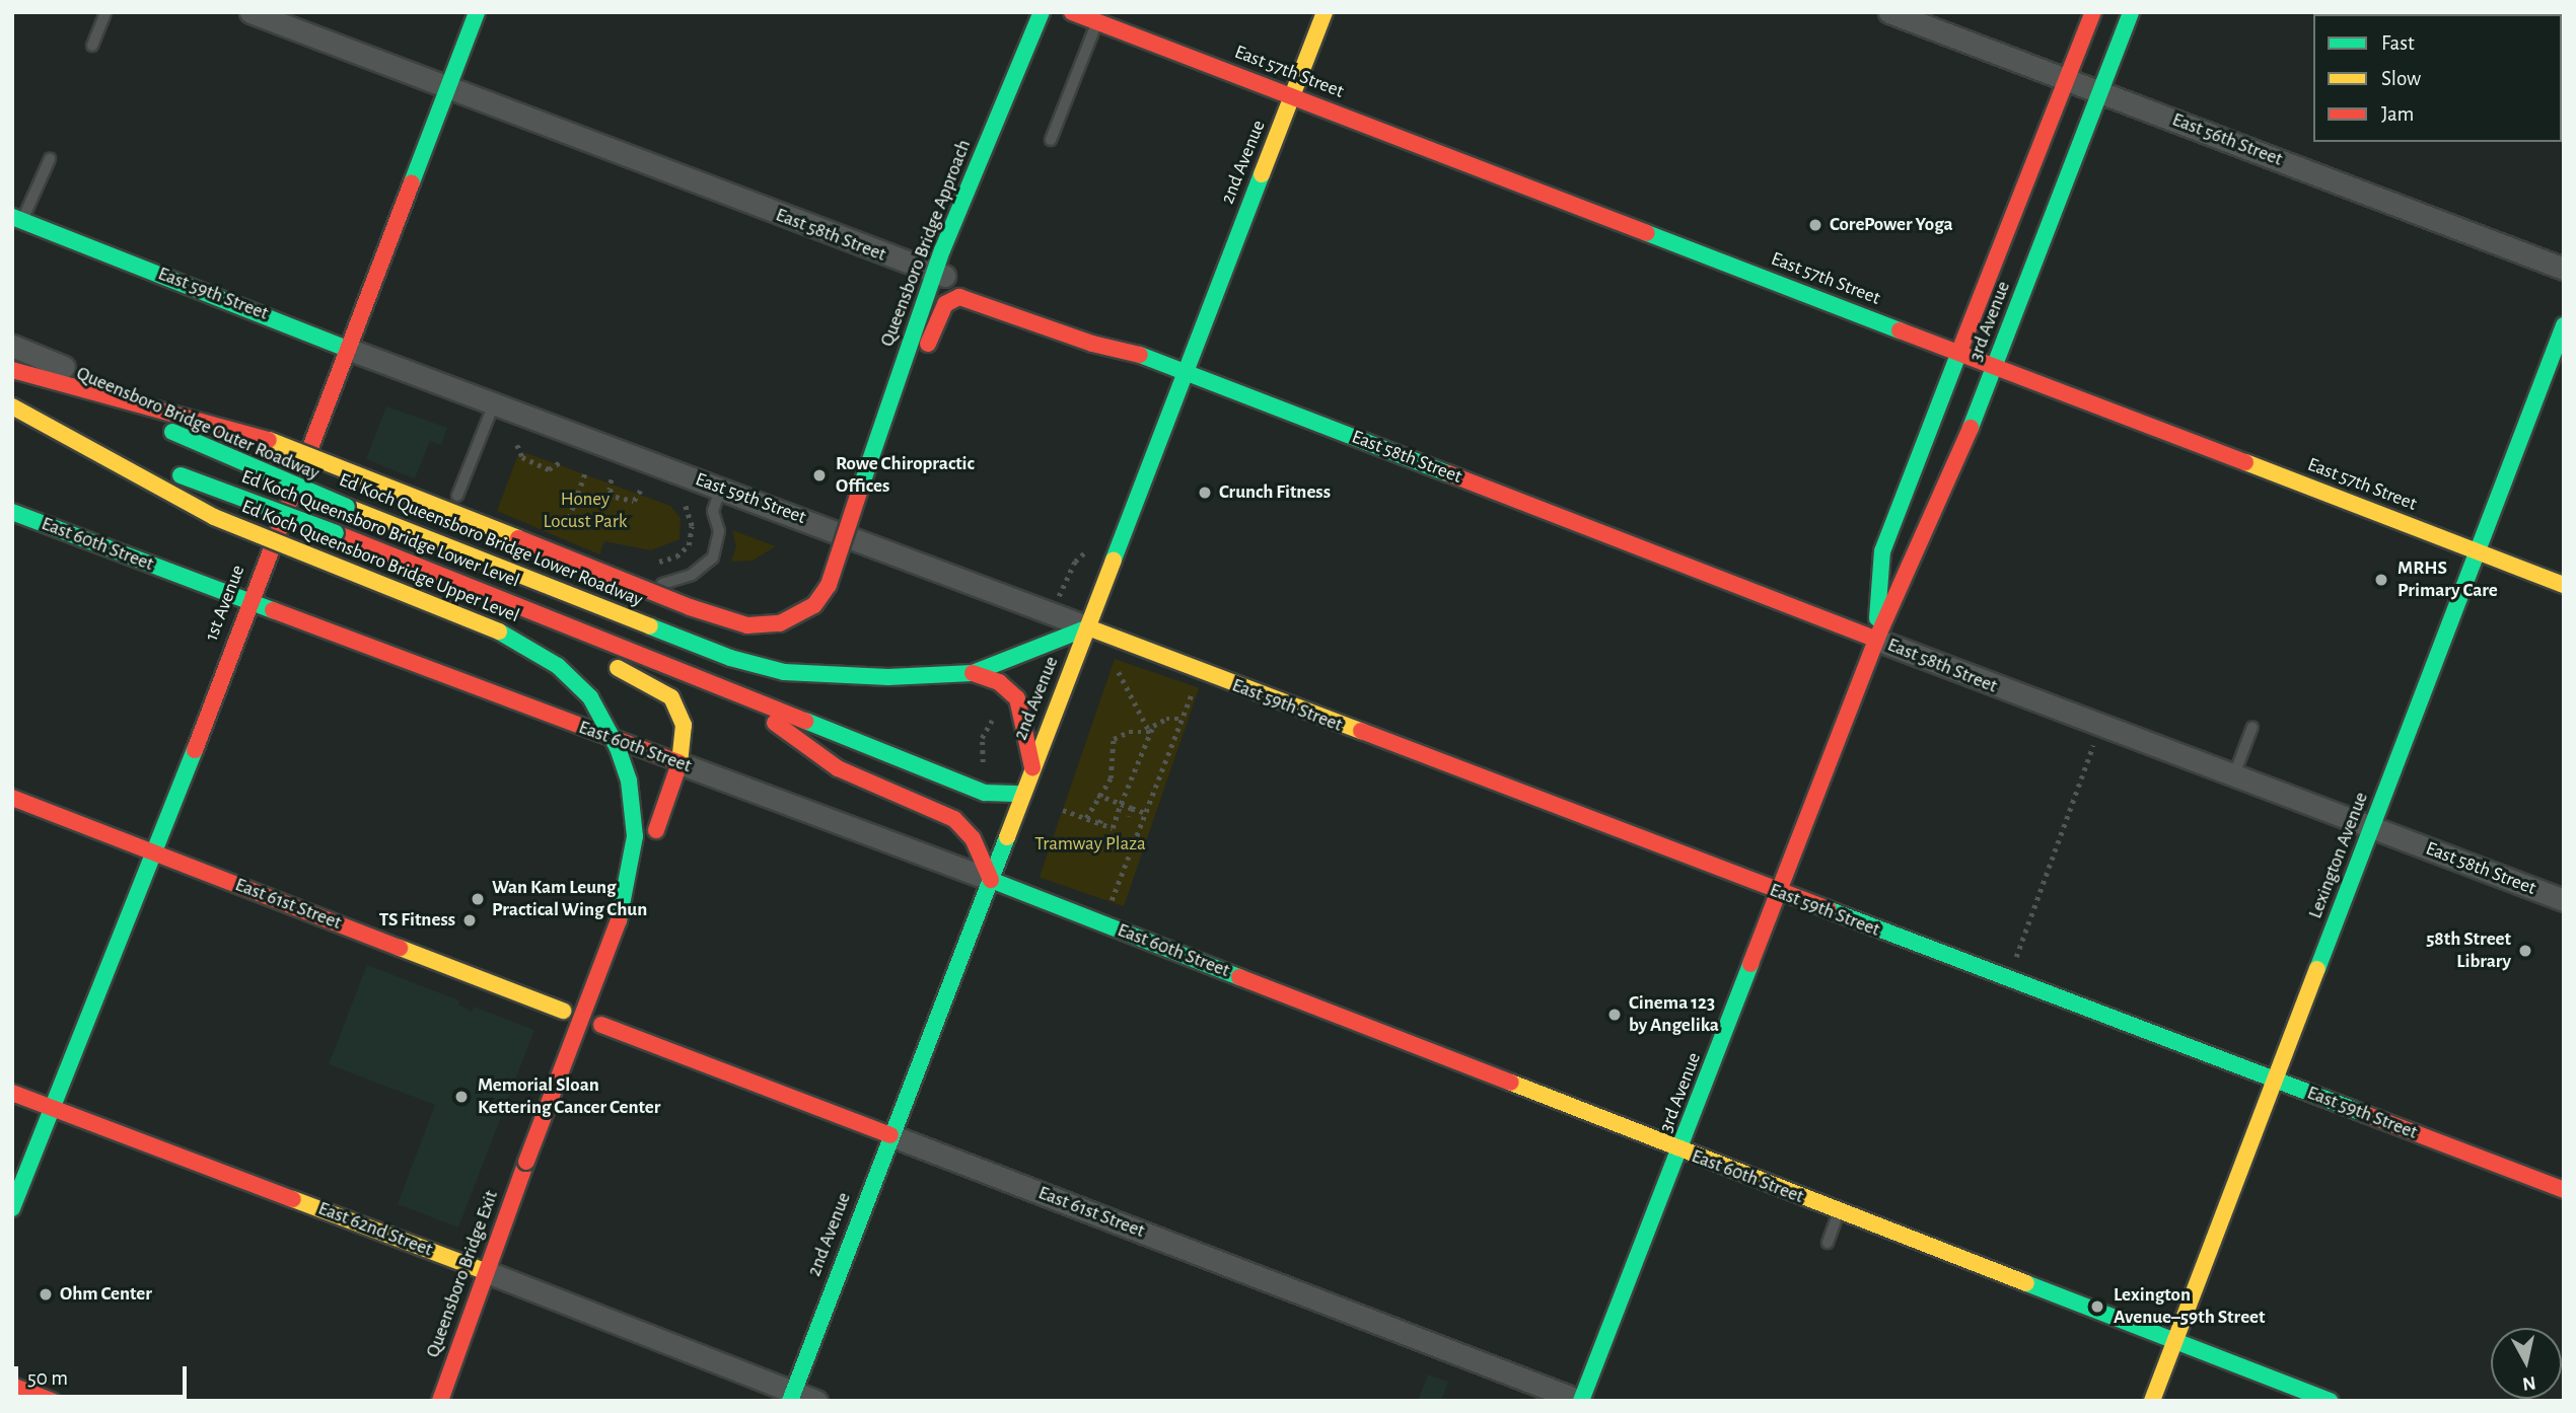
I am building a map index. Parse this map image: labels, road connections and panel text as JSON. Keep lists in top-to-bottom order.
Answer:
{
  "streets": {
    "main road": [
      "East 57th Street",
      "2nd Avenue",
      "East 58th Street",
      "Queensboro Bridge Approach",
      "East 59th Street",
      "3rd Avenue",
      "Ed Koch Queensboro Bridge Lower Level",
      "Ed Koch Queensboro Bridge Lower Roadway",
      "East 60th Street",
      "Ed Koch Queensboro Bridge Upper Level",
      "1st Avenue",
      "Lexington Avenue",
      "East 61st Street",
      "East 62nd Street",
      "Queensboro Bridge Exit"
    ],
    "street": ["East 56th Street", "Queensboro Bridge Outer Roadway"]
  },
  "crossings": [
    ["East 57th Street", "2nd Avenue"],
    ["East 57th Street", "3rd Avenue"],
    ["East 57th Street", "Lexington Avenue"],
    ["East 56th Street", "3rd Avenue"],
    ["2nd Avenue", "East 58th Street"],
    ["2nd Avenue", "East 59th Street"],
    ["2nd Avenue", "Ed Koch Queensboro Bridge Lower Level"],
    ["2nd Avenue", "East 60th Street"],
    ["2nd Avenue", "East 61st Street"],
    ["2nd Avenue", "East 62nd Street"],
    ["East 58th Street", "Queensboro Bridge Approach"],
    ["East 58th Street", "3rd Avenue"],
    ["East 58th Street", "1st Avenue"],
    ["East 58th Street", "Lexington Avenue"],
    ["East 59th Street", "3rd Avenue"],
    ["East 59th Street", "Queensboro Bridge Outer Roadway"],
    ["East 59th Street", "1st Avenue"],
    ["East 59th Street", "Lexington Avenue"],
    ["3rd Avenue", "East 60th Street"],
    ["3rd Avenue", "East 61st Street"],
    ["Queensboro Bridge Outer Roadway", "Ed Koch Queensboro Bridge Lower Roadway"],
    ["East 60th Street", "1st Avenue"],
    ["East 60th Street", "Lexington Avenue"],
    ["Ed Koch Queensboro Bridge Upper Level", "Queensboro Bridge Exit"],
    ["1st Avenue", "East 61st Street"],
    ["1st Avenue", "East 62nd Street"],
    ["East 62nd Street", "Queensboro Bridge Exit"]
  ],
  "parks": ["Honey Locust Park", "Tramway Plaza"],
  "places": [
    "CorePower Yoga",
    "Rowe Chiropractic Offices",
    "Crunch Fitness",
    "MRHS Primary Care",
    "Wan Kam Leung Practical Wing Chun",
    "TS Fitness",
    "58th Street Library",
    "Cinema 123 by Angelika",
    "Memorial Sloan Kettering Cancer Center",
    "Ohm Center",
    "Lexington Avenue–59th Street"
  ],
  "legend": ["Fast", "Slow", "Jam"],
  "scale_bar": "50 m",
  "north": "bottom"
}
